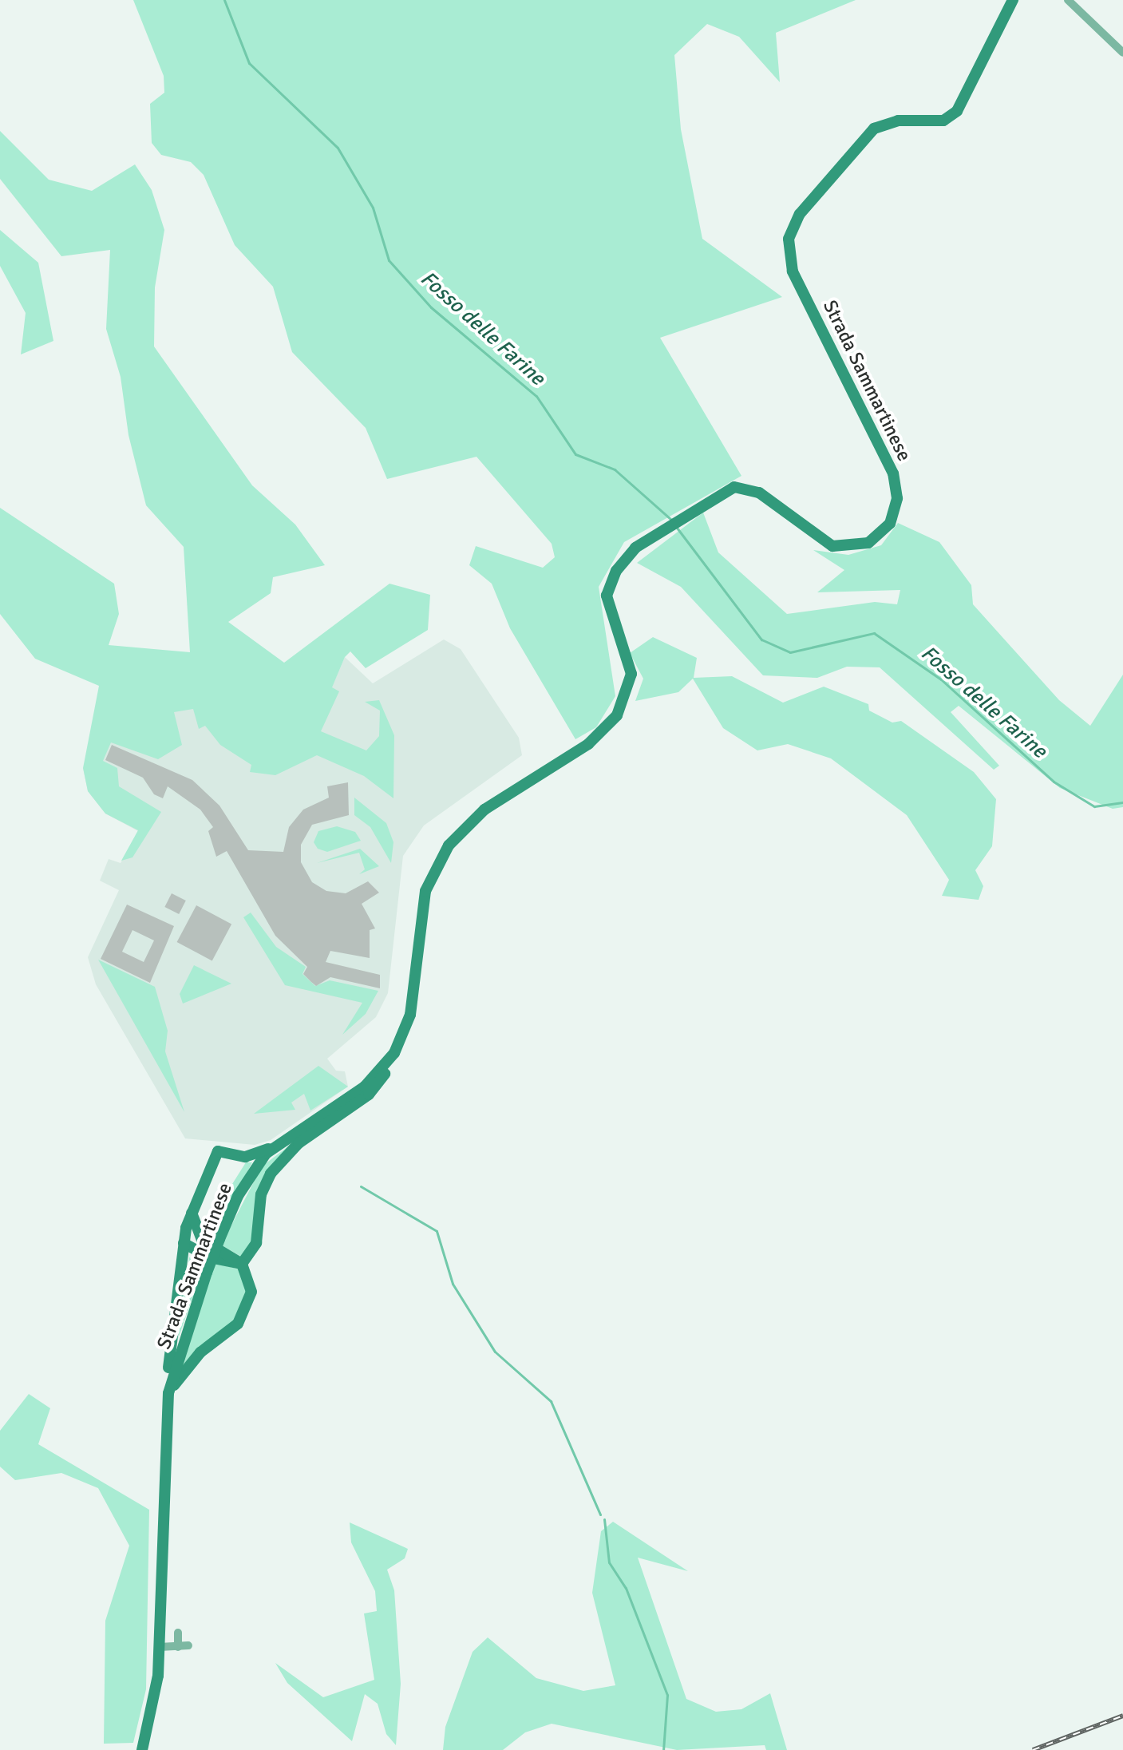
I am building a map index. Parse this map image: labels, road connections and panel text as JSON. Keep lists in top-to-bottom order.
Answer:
{
  "streets": {
    "main road": ["Strada Sammartinese"]
  },
  "water": ["Fosso delle Farine"]
}
